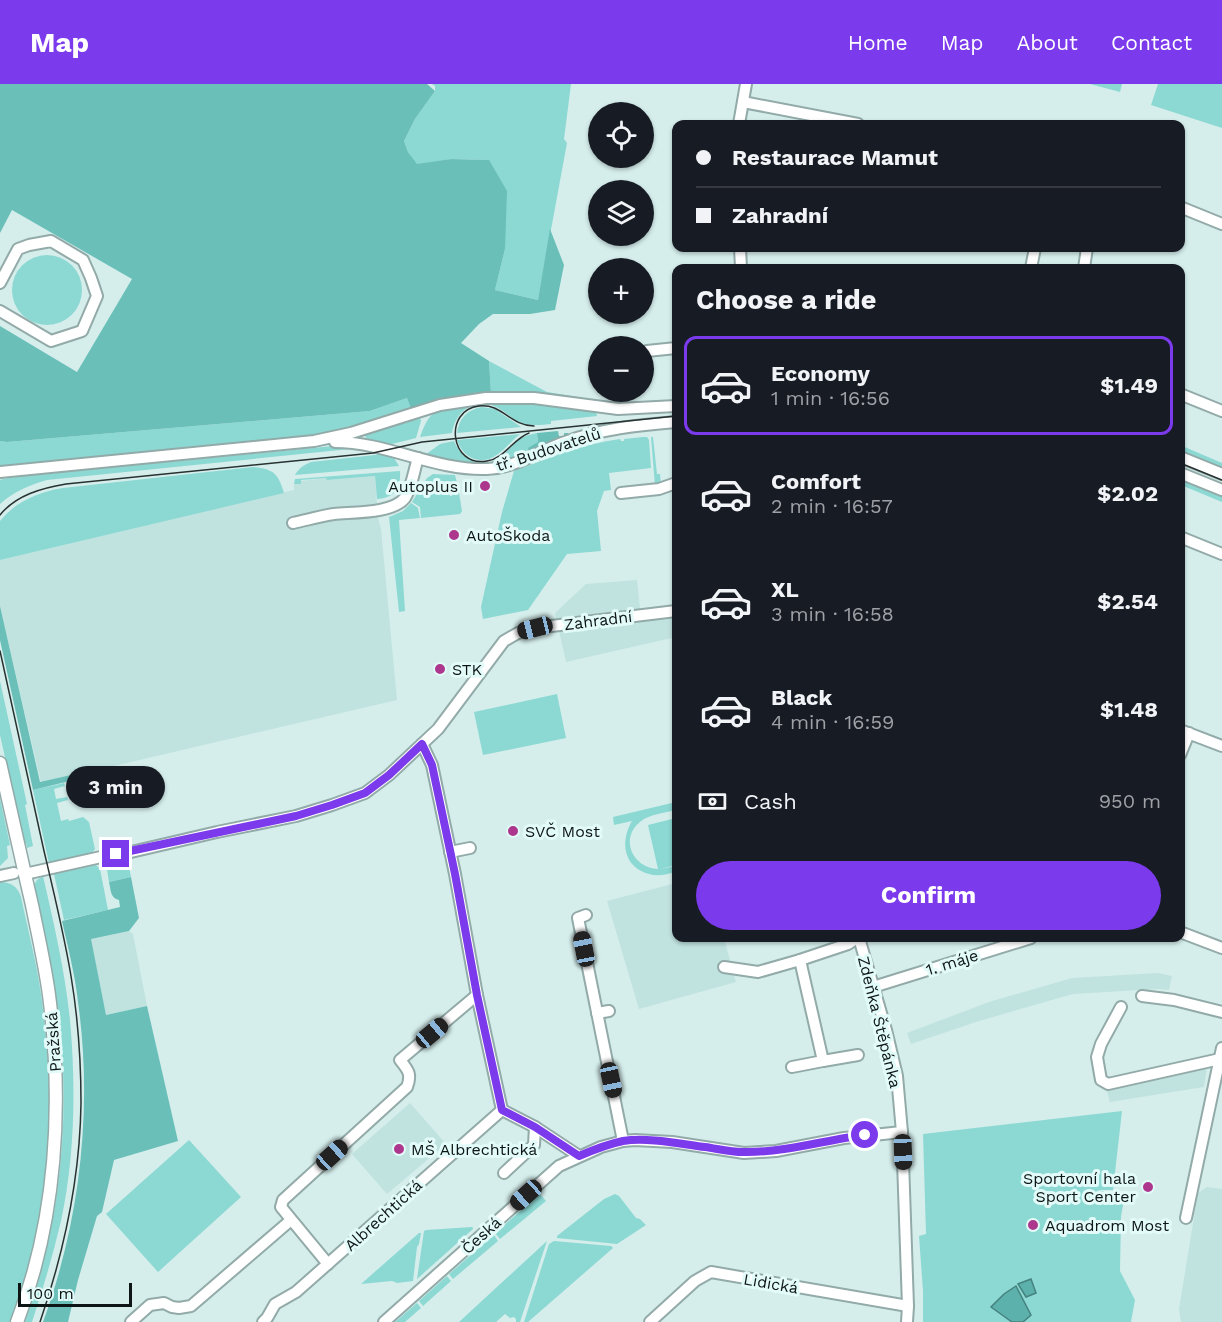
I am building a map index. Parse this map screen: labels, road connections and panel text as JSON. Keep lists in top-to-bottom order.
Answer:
{
  "streets": {
    "main road": ["Pražská"],
    "street": [
      "tř. Budovatelů",
      "Zahradní",
      "1. máje",
      "Zdeňka Štěpánka",
      "Albrechtická",
      "Česká",
      "Lidická"
    ]
  },
  "crossings": [
    ["Zahradní", "Pražská"],
    ["1. máje", "Zdeňka Štěpánka"],
    ["Zdeňka Štěpánka", "Česká"],
    ["Zdeňka Štěpánka", "Lidická"]
  ],
  "places": [
    "Autoplus II",
    "AutoŠkoda",
    "STK",
    "SVČ Most",
    "MŠ Albrechtická",
    "Sportovní hala Sport Center",
    "Aquadrom Most"
  ],
  "scale_bar": "100 m",
  "page": {
    "header": "Map",
    "nav": [
      "Home",
      "Map",
      "About",
      "Contact"
    ],
    "map_buttons": ["+", "−"],
    "banner": ["Restaurace Mamut", "Zahradní"],
    "heading": "Choose a ride",
    "list": [
      {
        "name": "Economy",
        "note": "1 min · 16:56",
        "value": "$1.49"
      },
      {
        "name": "Comfort",
        "note": "2 min · 16:57",
        "value": "$2.02"
      },
      {
        "name": "XL",
        "note": "3 min · 16:58",
        "value": "$2.54"
      },
      {
        "name": "Black",
        "note": "4 min · 16:59",
        "value": "$1.48"
      }
    ],
    "bubble": "3 min",
    "pay": ["Cash", "950 m"],
    "buttons": "Confirm",
    "scale": "100 m"
  }
}
